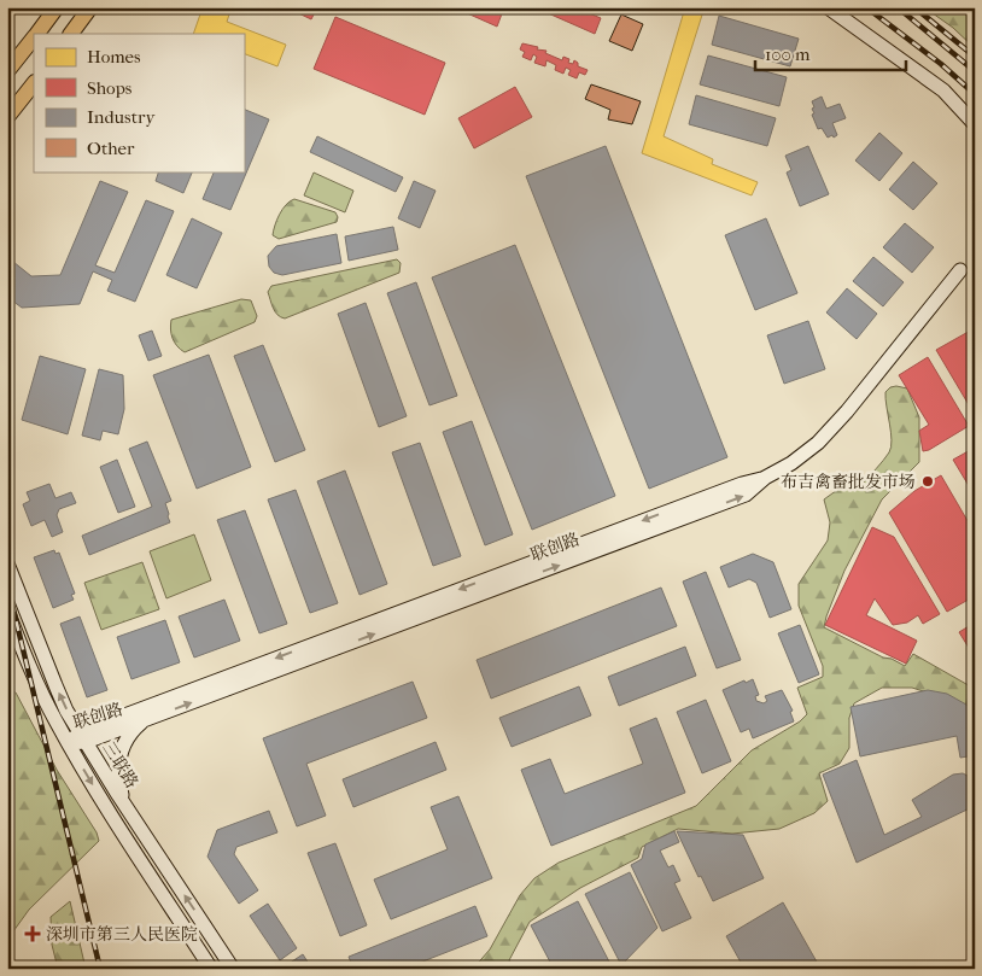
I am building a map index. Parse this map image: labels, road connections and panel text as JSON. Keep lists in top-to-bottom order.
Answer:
{
  "streets": {
    "street": ["联创路", "三联路"]
  },
  "crossings": [
    ["联创路", "三联路"]
  ],
  "places": {
    "other": ["布吉禽畜批发市场"],
    "health": ["深圳市第三人民医院"]
  },
  "legend": [
    "Homes",
    "Shops",
    "Industry",
    "Other"
  ],
  "scale_bar": "100 m"
}
